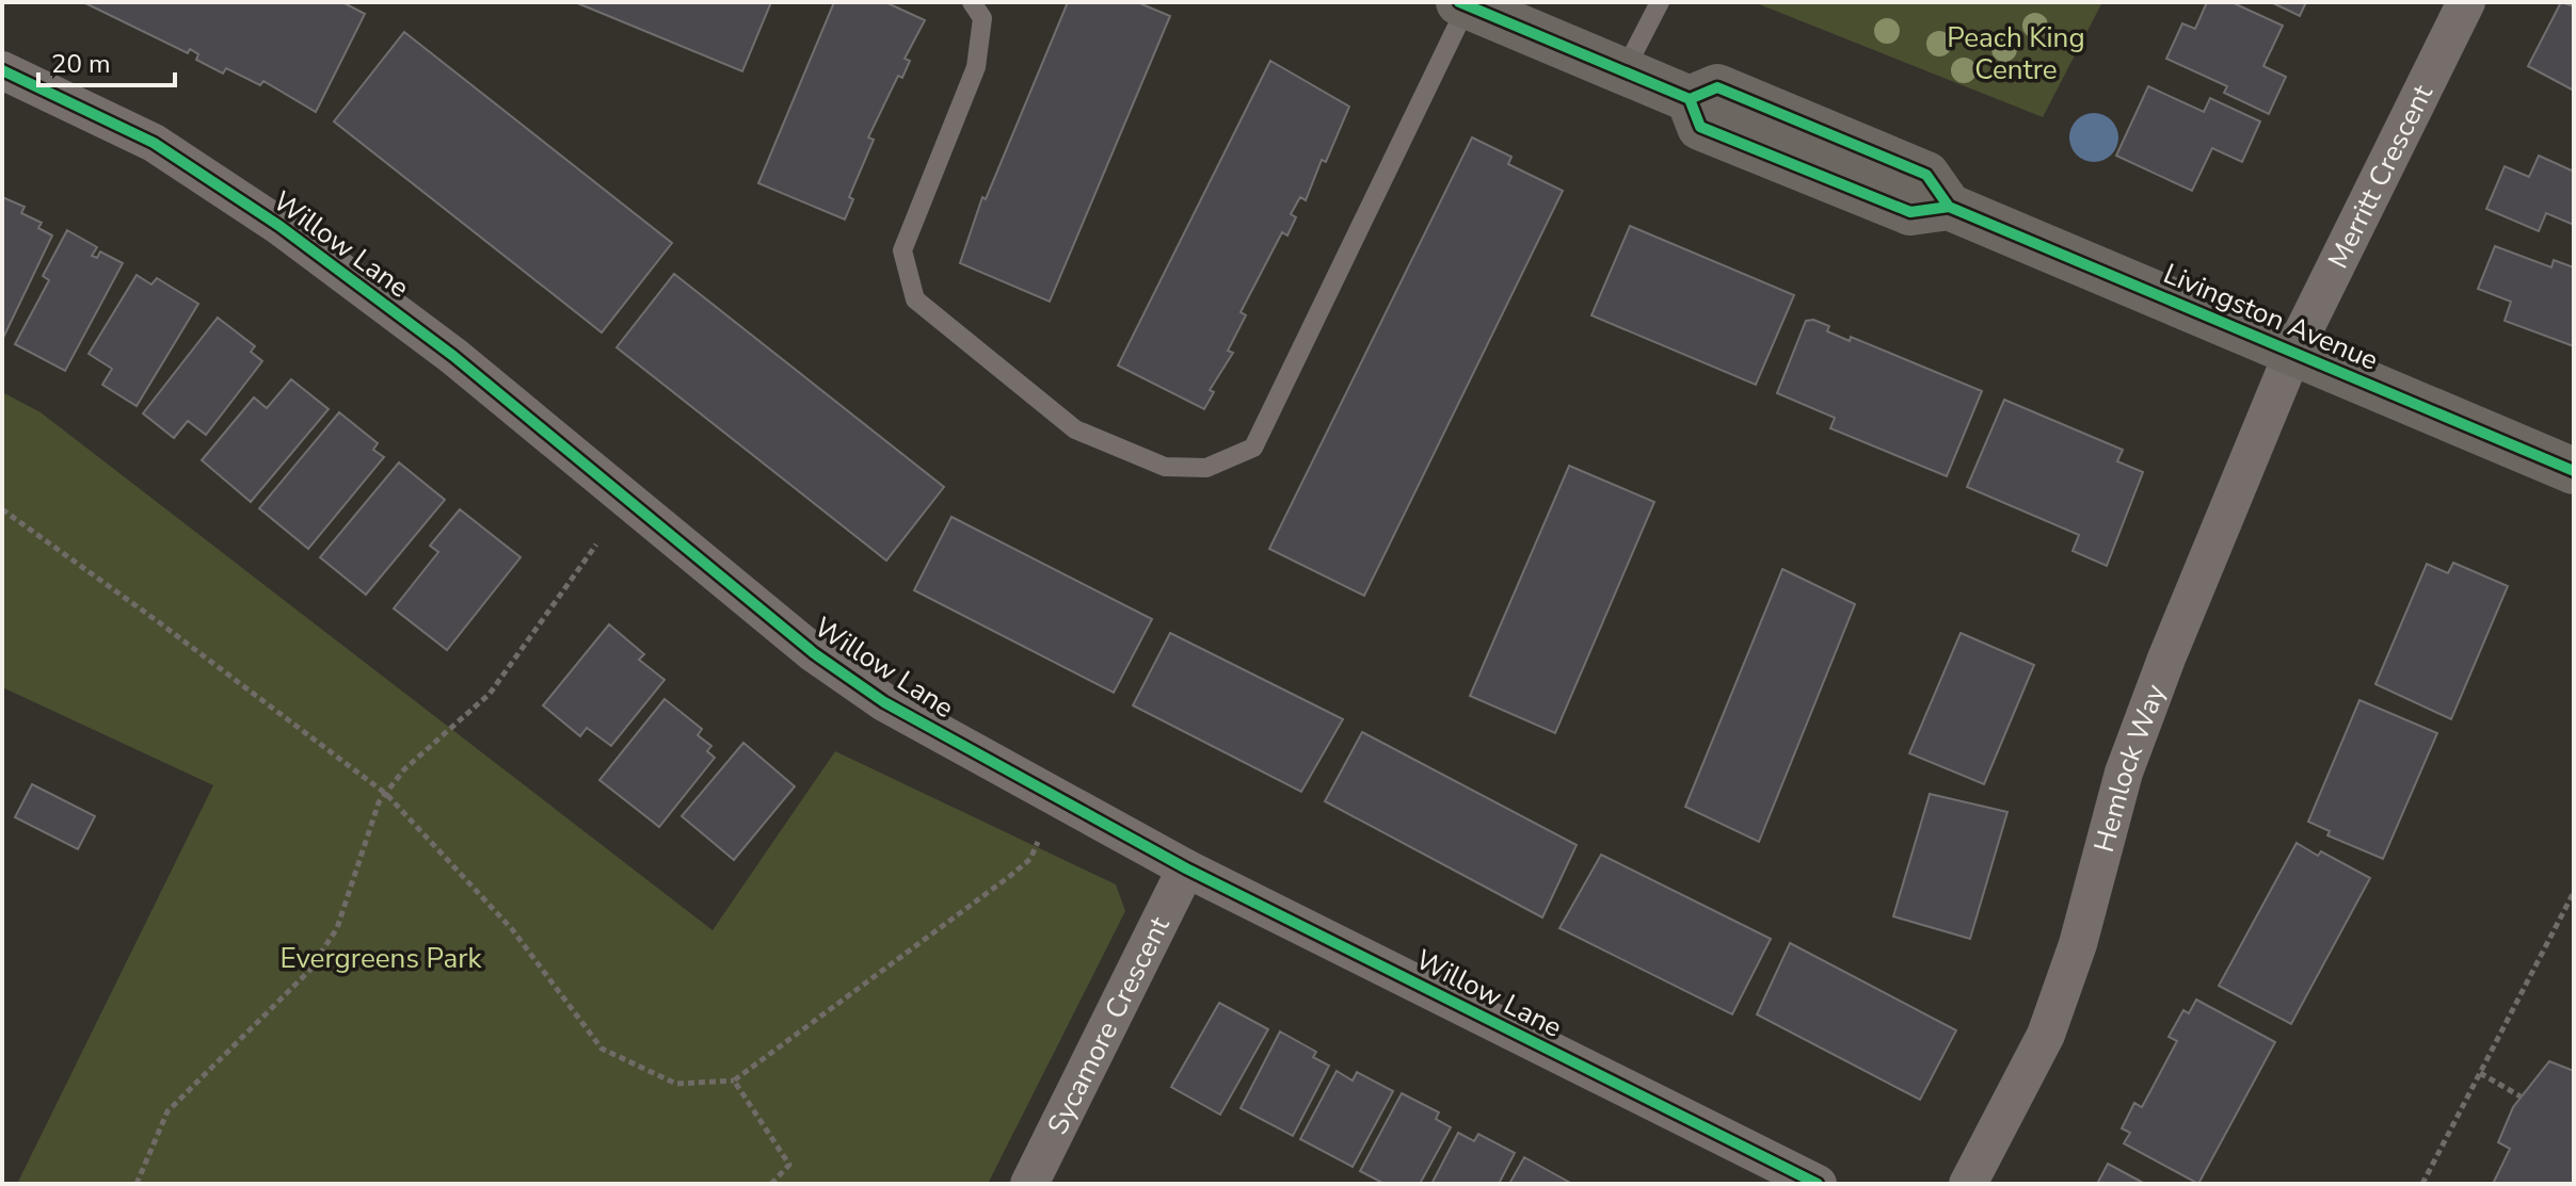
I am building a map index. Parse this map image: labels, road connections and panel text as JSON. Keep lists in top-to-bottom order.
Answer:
{
  "streets": {
    "main road": ["Livingston Avenue"],
    "street": [
      "Merritt Crescent",
      "Willow Lane",
      "Hemlock Way",
      "Sycamore Crescent"
    ]
  },
  "crossings": [
    ["Merritt Crescent", "Livingston Avenue"],
    ["Merritt Crescent", "Hemlock Way"],
    ["Willow Lane", "Sycamore Crescent"],
    ["Livingston Avenue", "Hemlock Way"]
  ],
  "parks": ["Peach King Centre", "Evergreens Park"],
  "scale_bar": "20 m"
}
